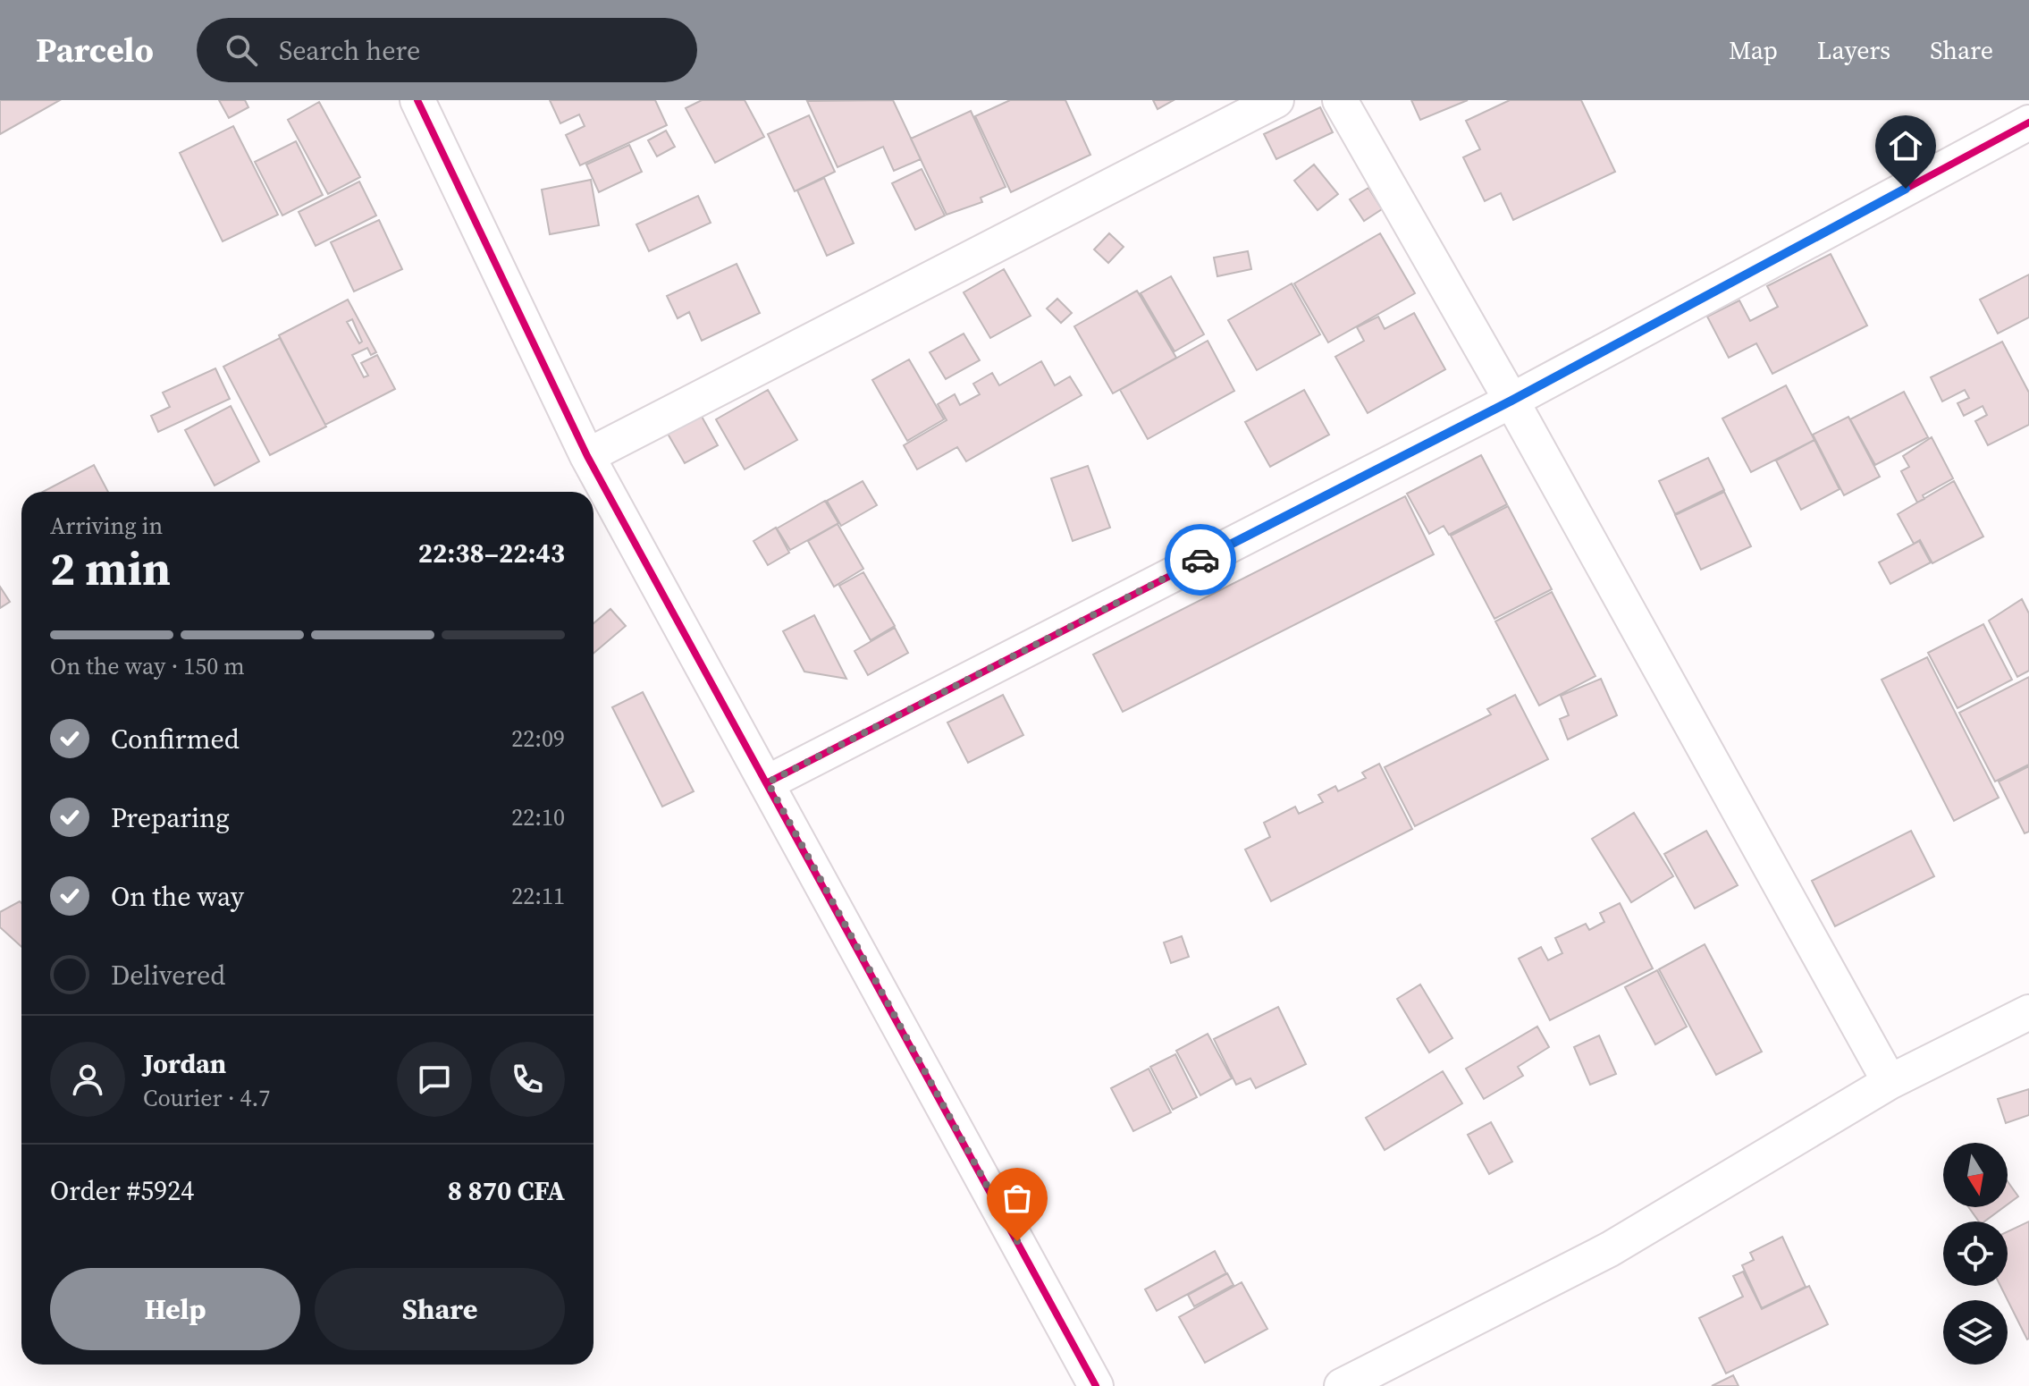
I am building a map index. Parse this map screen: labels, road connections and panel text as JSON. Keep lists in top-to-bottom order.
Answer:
{
  "north": "bottom",
  "page": {
    "header": "Parcelo",
    "search": "Search here",
    "nav": ["Map", "Layers", "Share"],
    "heading": ["2 min", "Arriving in", "22:38–22:43"],
    "panel": [
      "Jordan",
      "Courier · 4.7",
      "Order #5924",
      "8 870 CFA"
    ],
    "bar": "On the way · 150 m",
    "list": [
      ["Confirmed", "22:09"],
      ["Preparing", "22:10"],
      ["On the way", "22:11"],
      "Delivered"
    ],
    "buttons": ["Help", "Share"]
  }
}
